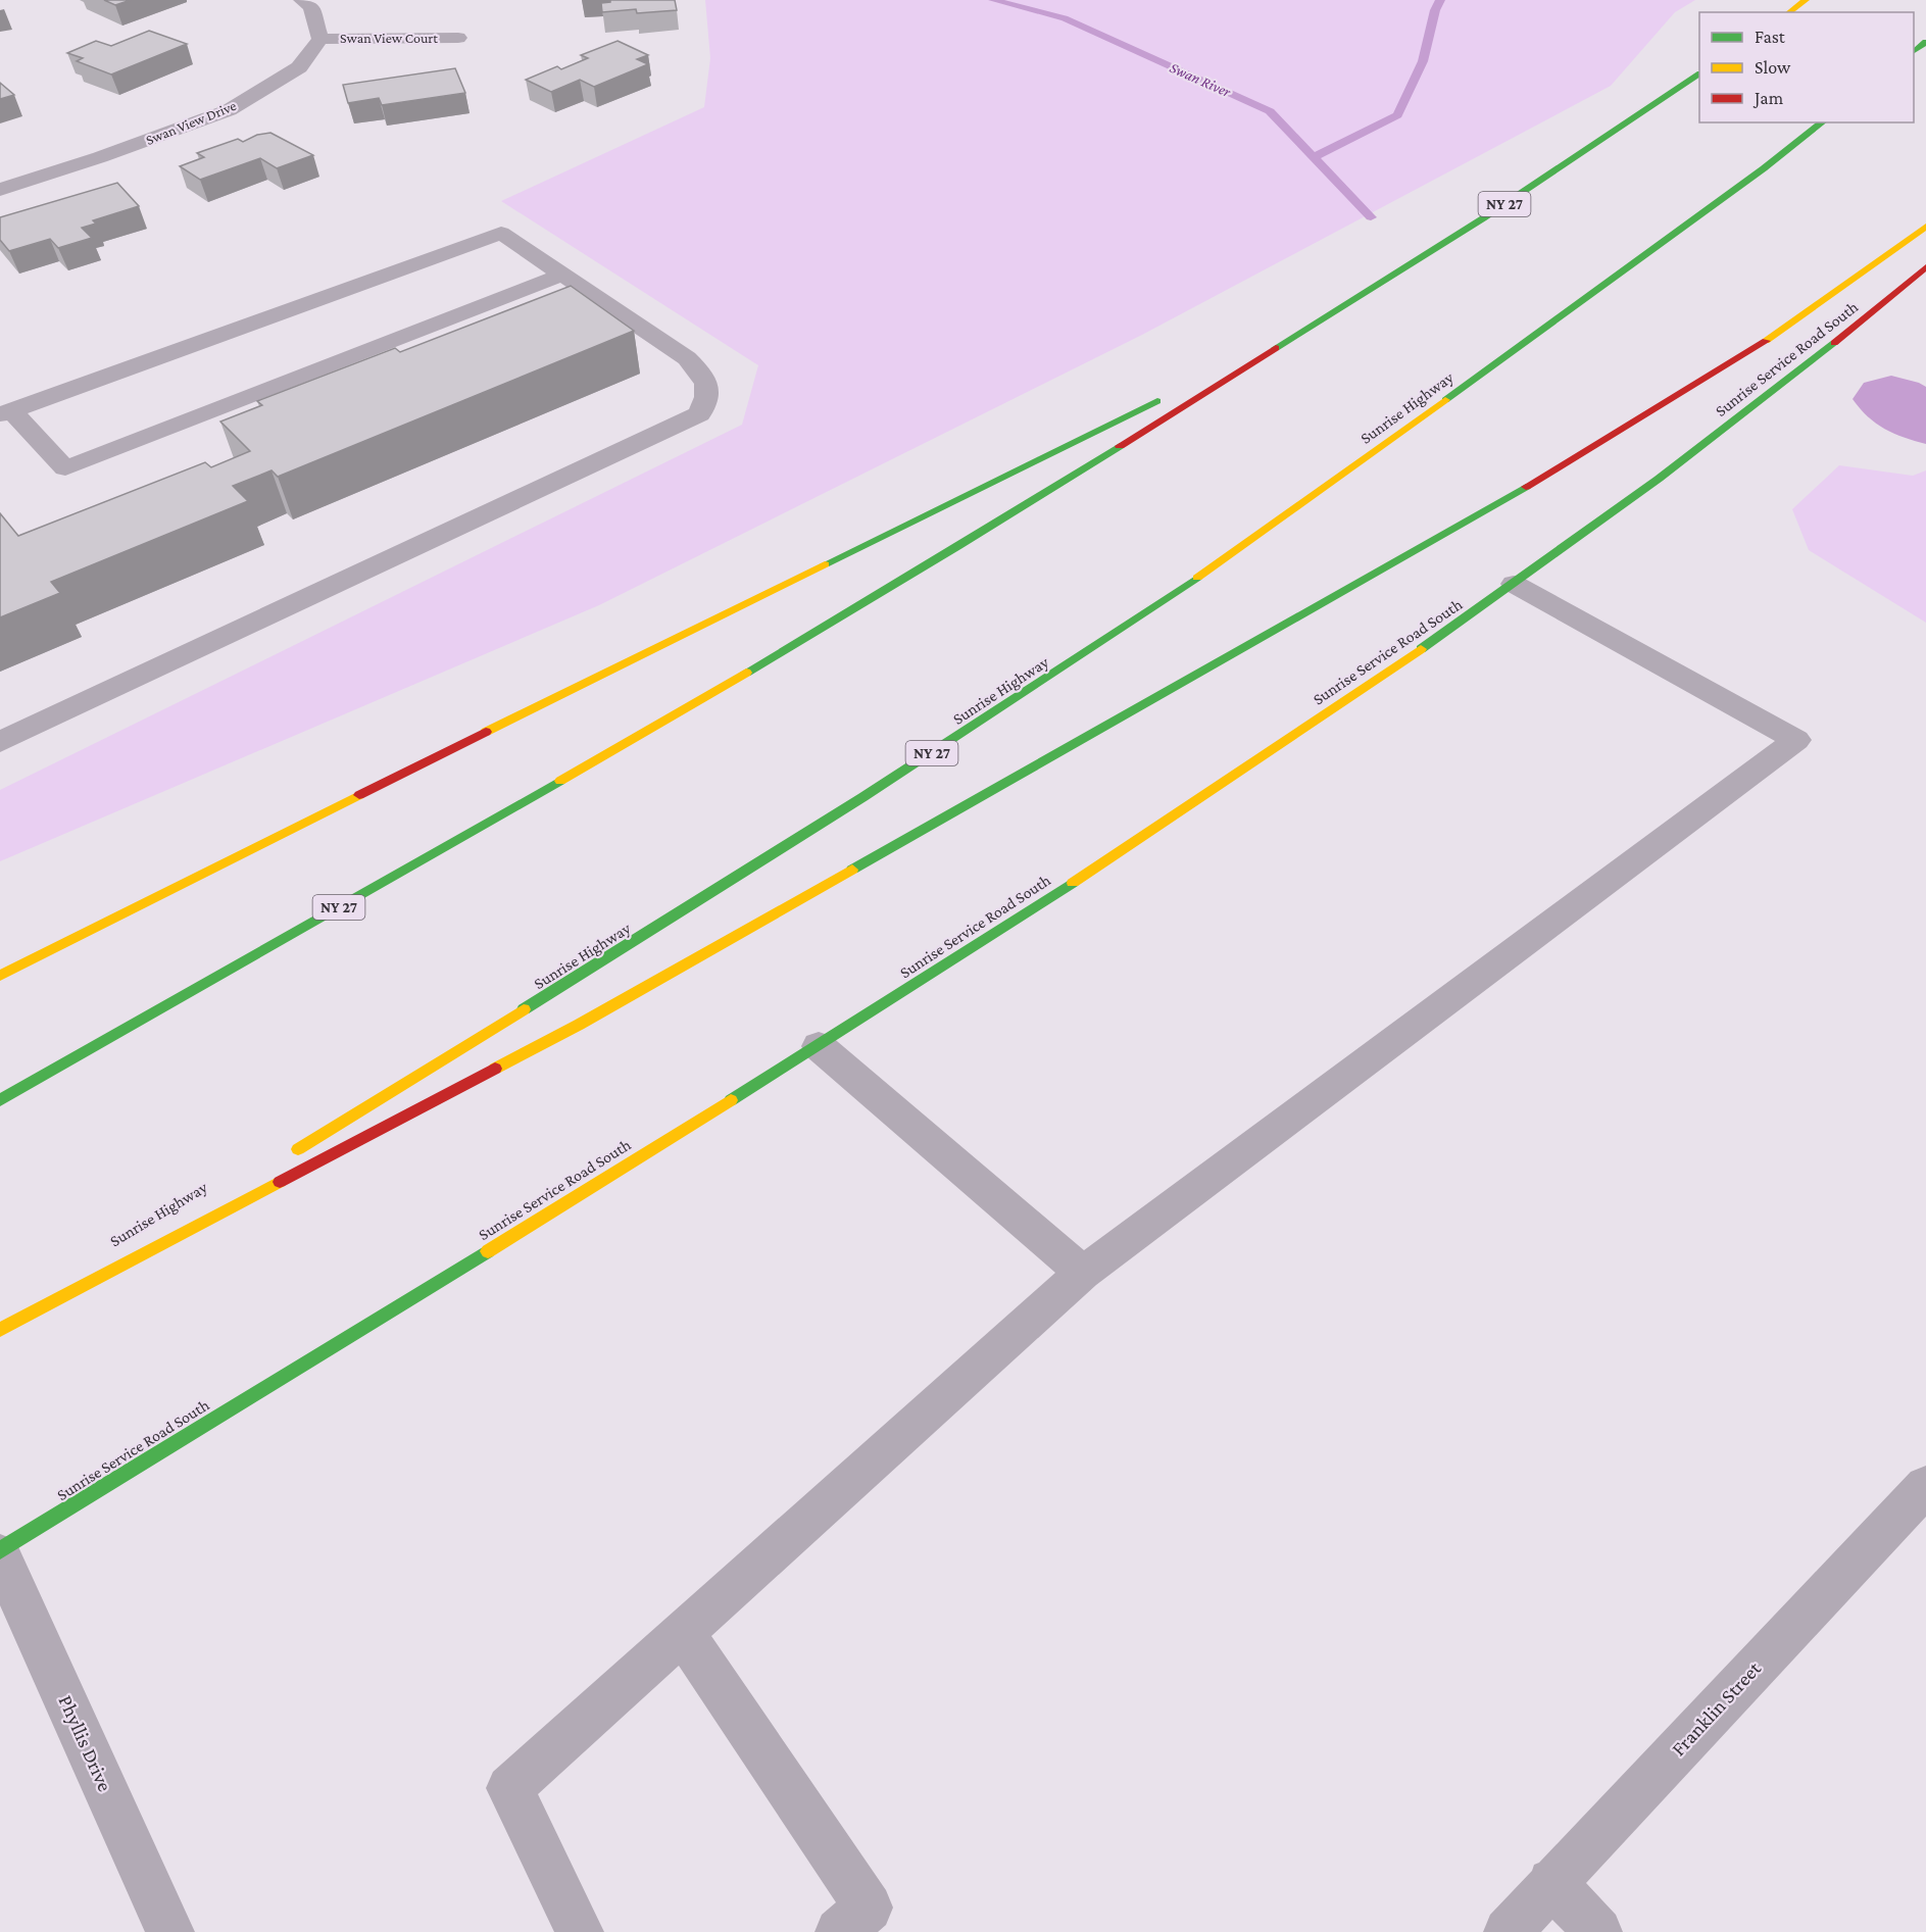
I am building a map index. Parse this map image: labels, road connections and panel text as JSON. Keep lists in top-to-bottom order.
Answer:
{
  "streets": {
    "main road": ["NY 27", "Sunrise Service Road South", "Sunrise Highway"],
    "street": [
      "Swan View Court",
      "Swan View Drive",
      "Franklin Street",
      "Phyllis Drive"
    ]
  },
  "crossings": [
    ["Swan View Court", "Swan View Drive"]
  ],
  "water": ["Swan River"],
  "legend": ["Fast", "Slow", "Jam"]
}
